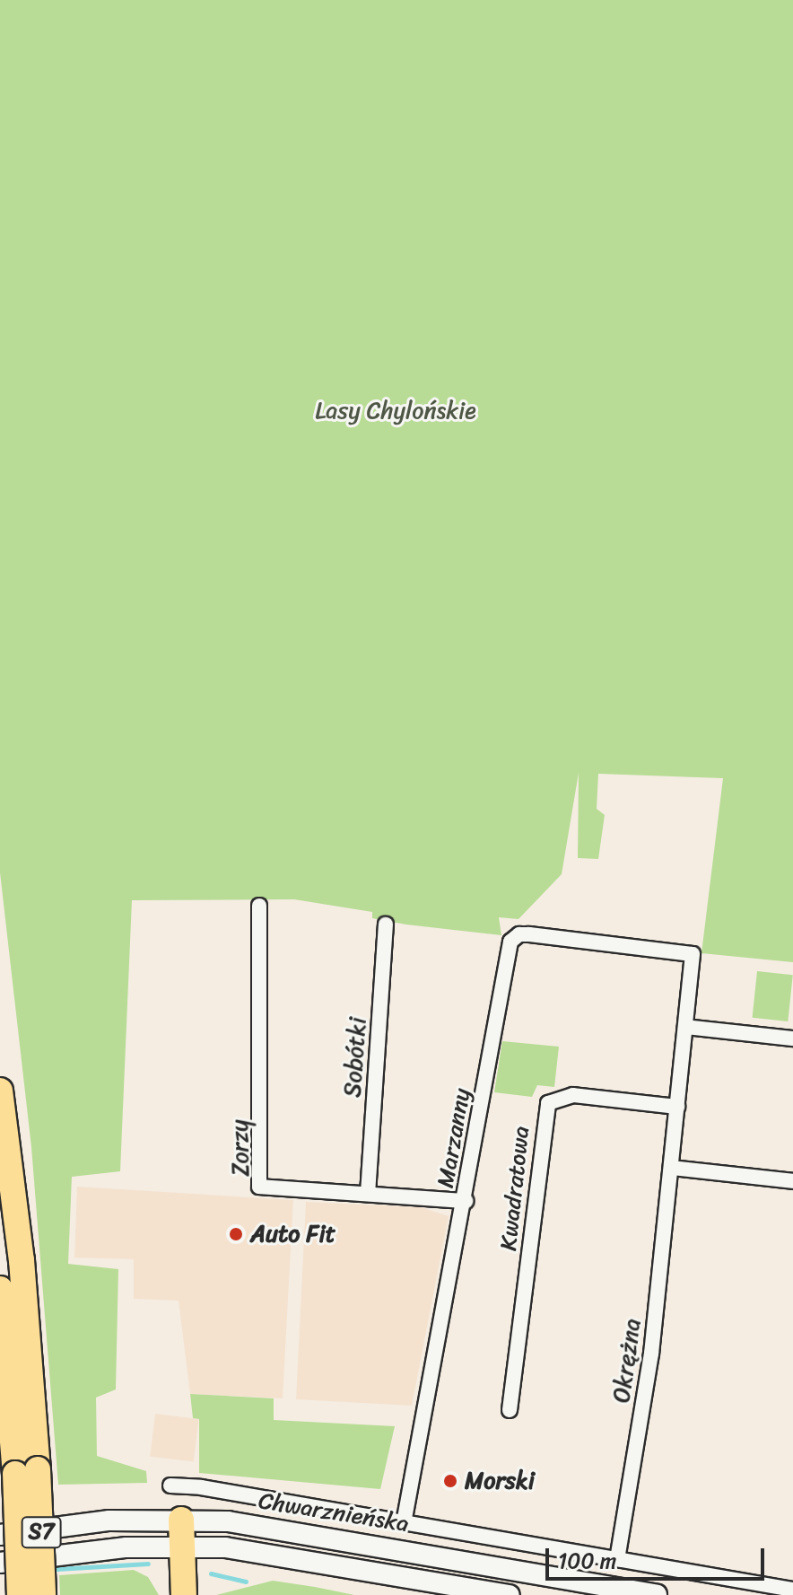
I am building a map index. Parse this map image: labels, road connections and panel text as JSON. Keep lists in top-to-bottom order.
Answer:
{
  "streets": {
    "highway": ["S7"],
    "main road": ["Chwarznieńska"],
    "street": [
      "Sobótki",
      "Marzanny",
      "Zorzy",
      "Kwadratowa",
      "Okrężna"
    ]
  },
  "crossings": [
    ["Sobótki", "Zorzy"],
    ["Marzanny", "Zorzy"],
    ["Marzanny", "Okrężna"],
    ["Marzanny", "Chwarznieńska"],
    ["Kwadratowa", "Okrężna"],
    ["Okrężna", "Chwarznieńska"]
  ],
  "parks": ["Lasy Chylońskie"],
  "places": ["Auto Fit", "Morski"],
  "scale_bar": "100 m"
}
